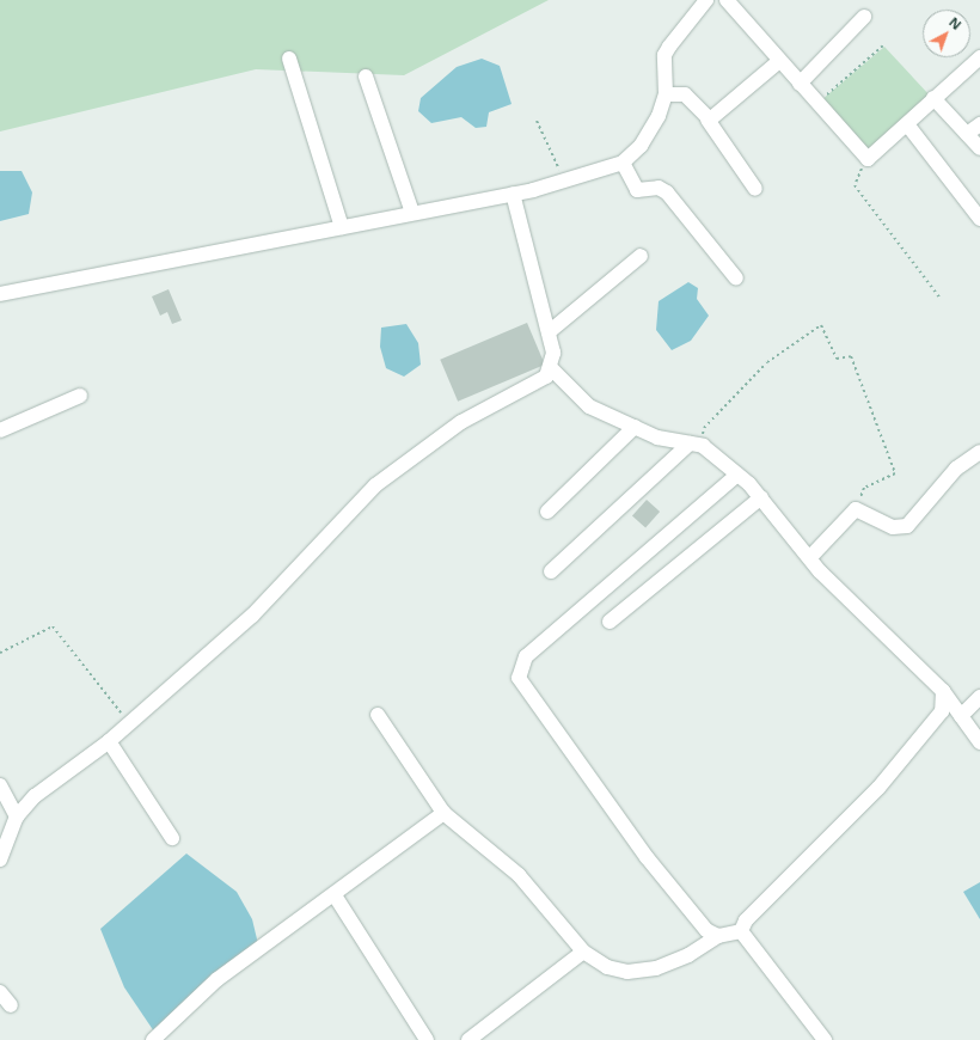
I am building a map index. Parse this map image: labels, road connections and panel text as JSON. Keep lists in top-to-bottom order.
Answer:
{
  "north": "top right"
}
